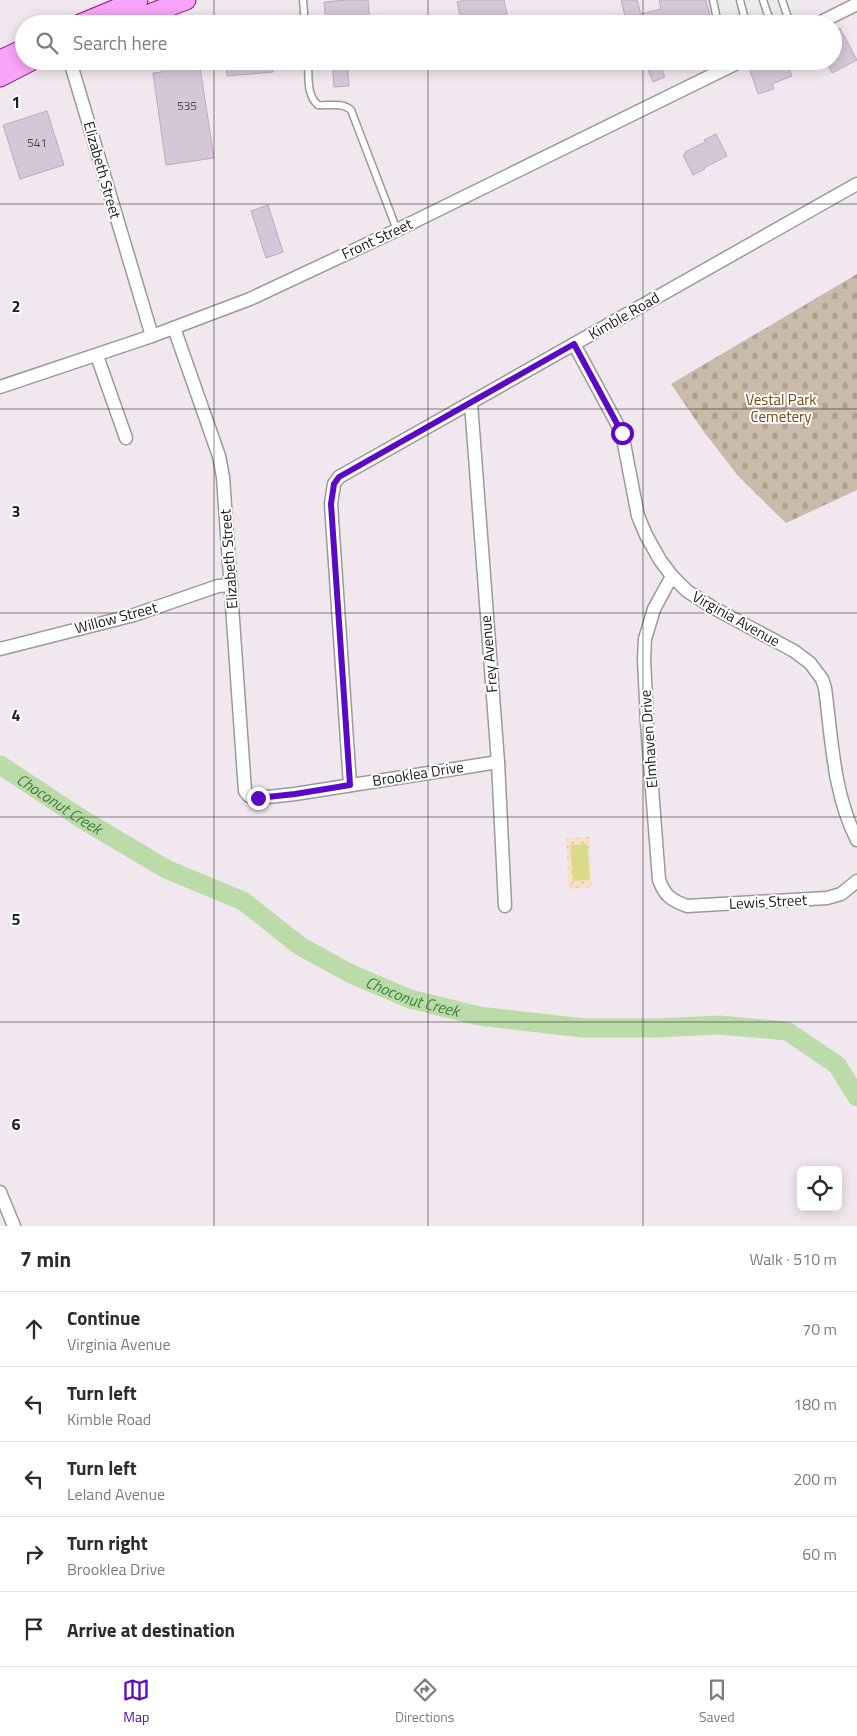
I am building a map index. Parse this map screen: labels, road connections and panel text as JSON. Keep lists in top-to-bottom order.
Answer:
{
  "streets": {
    "street": [
      "Elizabeth Street",
      "Front Street",
      "Kimble Road",
      "Willow Street",
      "Virginia Avenue",
      "Frey Avenue",
      "Elmhaven Drive",
      "Brooklea Drive",
      "Lewis Street"
    ]
  },
  "crossings": [
    ["Elizabeth Street", "Front Street"],
    ["Elizabeth Street", "Willow Street"],
    ["Elizabeth Street", "Brooklea Drive"],
    ["Kimble Road", "Virginia Avenue"],
    ["Kimble Road", "Frey Avenue"],
    ["Kimble Road", "Brooklea Drive"],
    ["Virginia Avenue", "Elmhaven Drive"],
    ["Frey Avenue", "Brooklea Drive"],
    ["Elmhaven Drive", "Lewis Street"]
  ],
  "water": ["Choconut Creek"],
  "parks": ["Vestal Park Cemetery"],
  "house_numbers": ["535", "541"],
  "page": {
    "search": "Search here",
    "heading": ["7 min", "Walk · 510 m"],
    "list": [
      ["Continue", "Virginia Avenue", "70 m"],
      ["Turn left", "Kimble Road", "180 m"],
      ["Turn left", "Leland Avenue", "200 m"],
      ["Turn right", "Brooklea Drive", "60 m"],
      "Arrive at destination"
    ],
    "nav": ["Map", "Directions", "Saved"]
  },
  "grid": {
    "rows": [
      "1",
      "2",
      "3",
      "4",
      "5",
      "6"
    ]
  }
}
